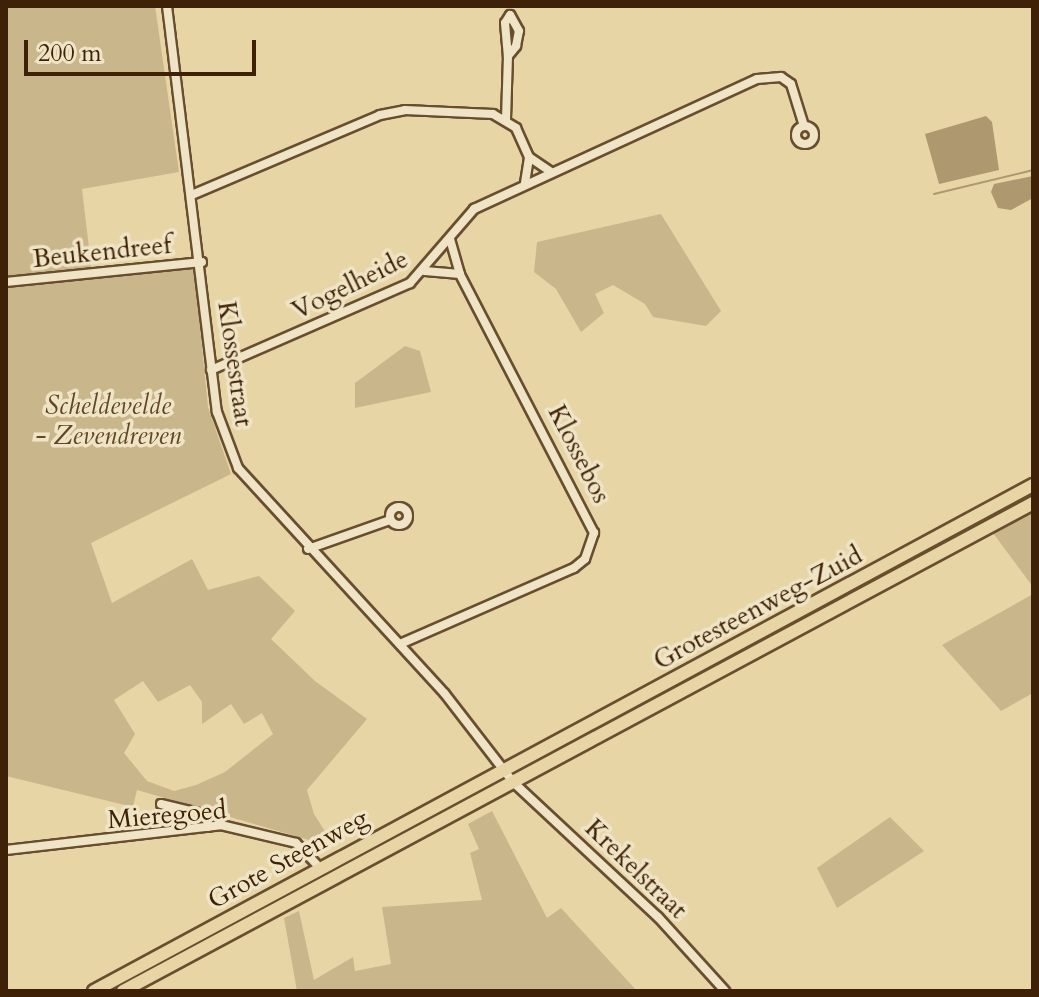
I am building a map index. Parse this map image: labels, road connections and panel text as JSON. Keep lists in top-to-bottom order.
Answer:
{
  "streets": {
    "highway": ["Grotesteenweg-Zuid", "Grote Steenweg"],
    "street": [
      "Beukendreef",
      "Vogelheide",
      "Klossestraat",
      "Klossebos",
      "Mieregoed",
      "Krekelstraat"
    ]
  },
  "crossings": [
    ["Beukendreef", "Klossestraat"],
    ["Vogelheide", "Klossestraat"],
    ["Vogelheide", "Klossebos"],
    ["Klossestraat", "Klossebos"],
    ["Klossestraat", "Grotesteenweg-Zuid"],
    ["Klossestraat", "Grote Steenweg"],
    ["Klossestraat", "Krekelstraat"],
    ["Grotesteenweg-Zuid", "Grote Steenweg"],
    ["Grotesteenweg-Zuid", "Krekelstraat"],
    ["Mieregoed", "Grote Steenweg"],
    ["Grote Steenweg", "Krekelstraat"]
  ],
  "parks": ["Scheldevelde - Zevendreven"],
  "scale_bar": "200 m"
}
